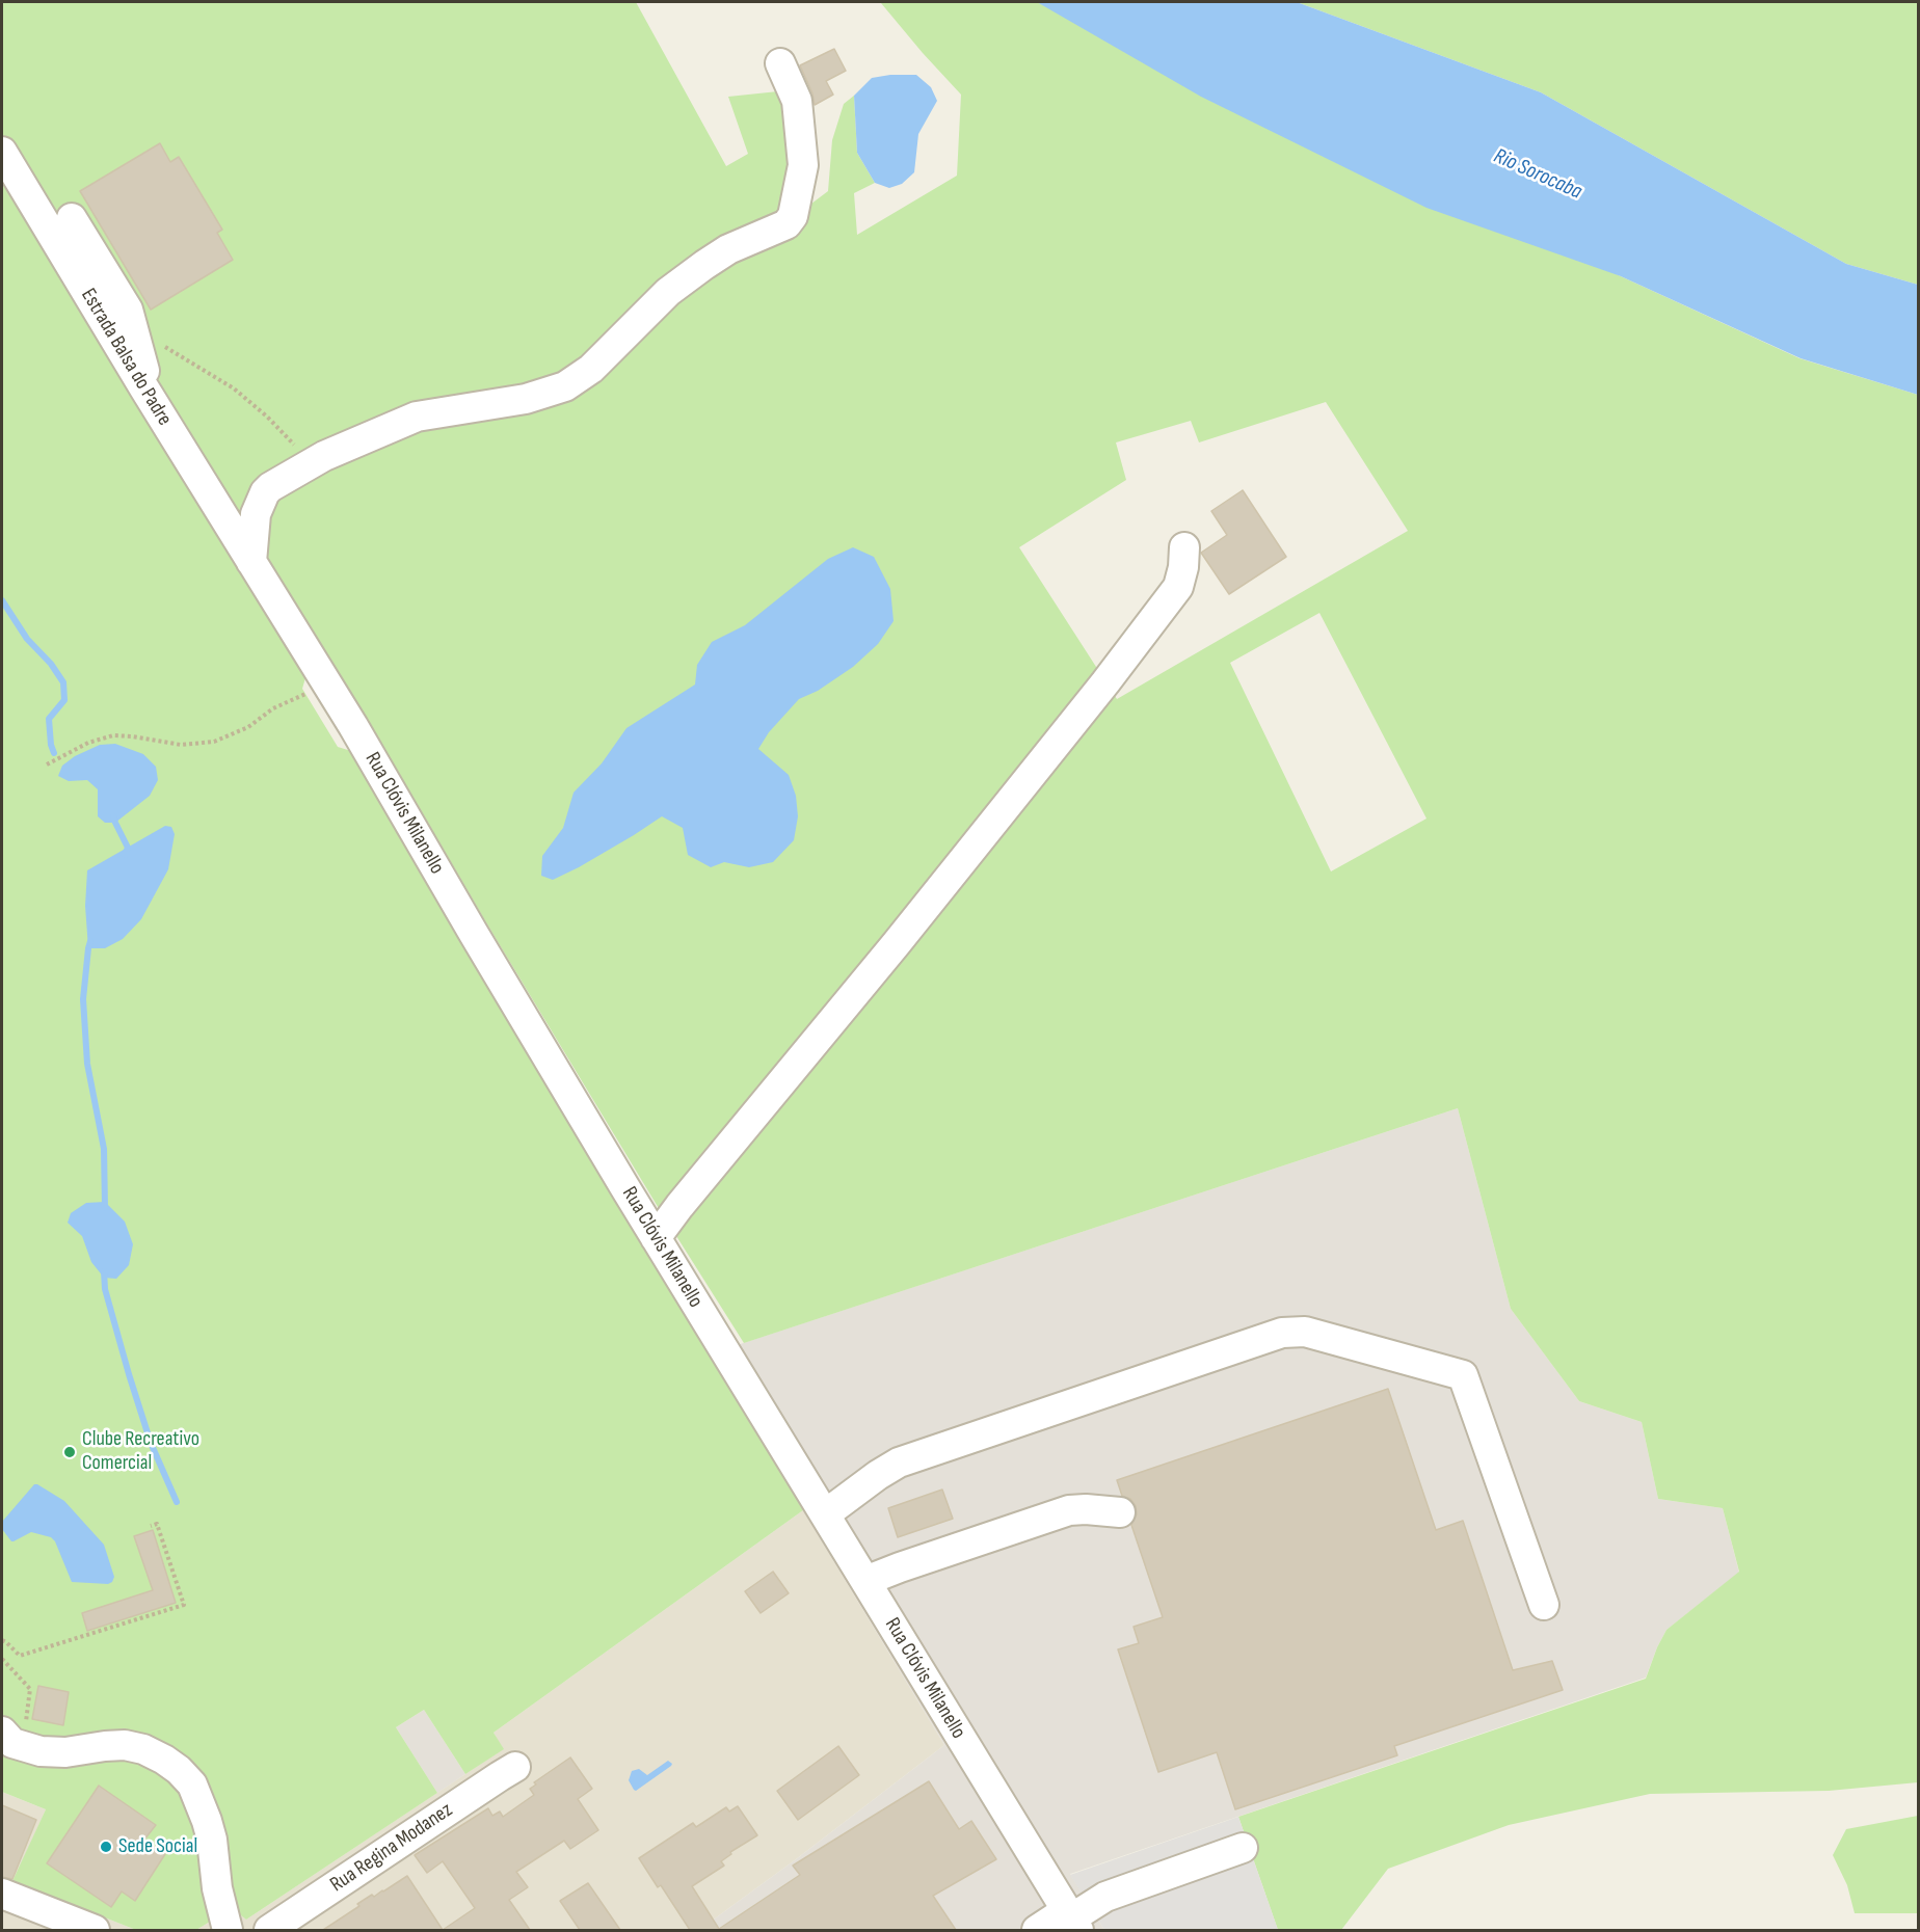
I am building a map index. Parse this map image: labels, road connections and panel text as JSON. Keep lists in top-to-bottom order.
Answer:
{
  "streets": {
    "street": ["Estrada Balsa do Padre", "Rua Clóvis Milanello", "Rua Regina Modanez"]
  },
  "crossings": [
    ["Estrada Balsa do Padre", "Rua Clóvis Milanello"]
  ],
  "water": ["Rio Sorocaba"],
  "places": ["Clube Recreativo Comercial", "Sede Social"]
}
